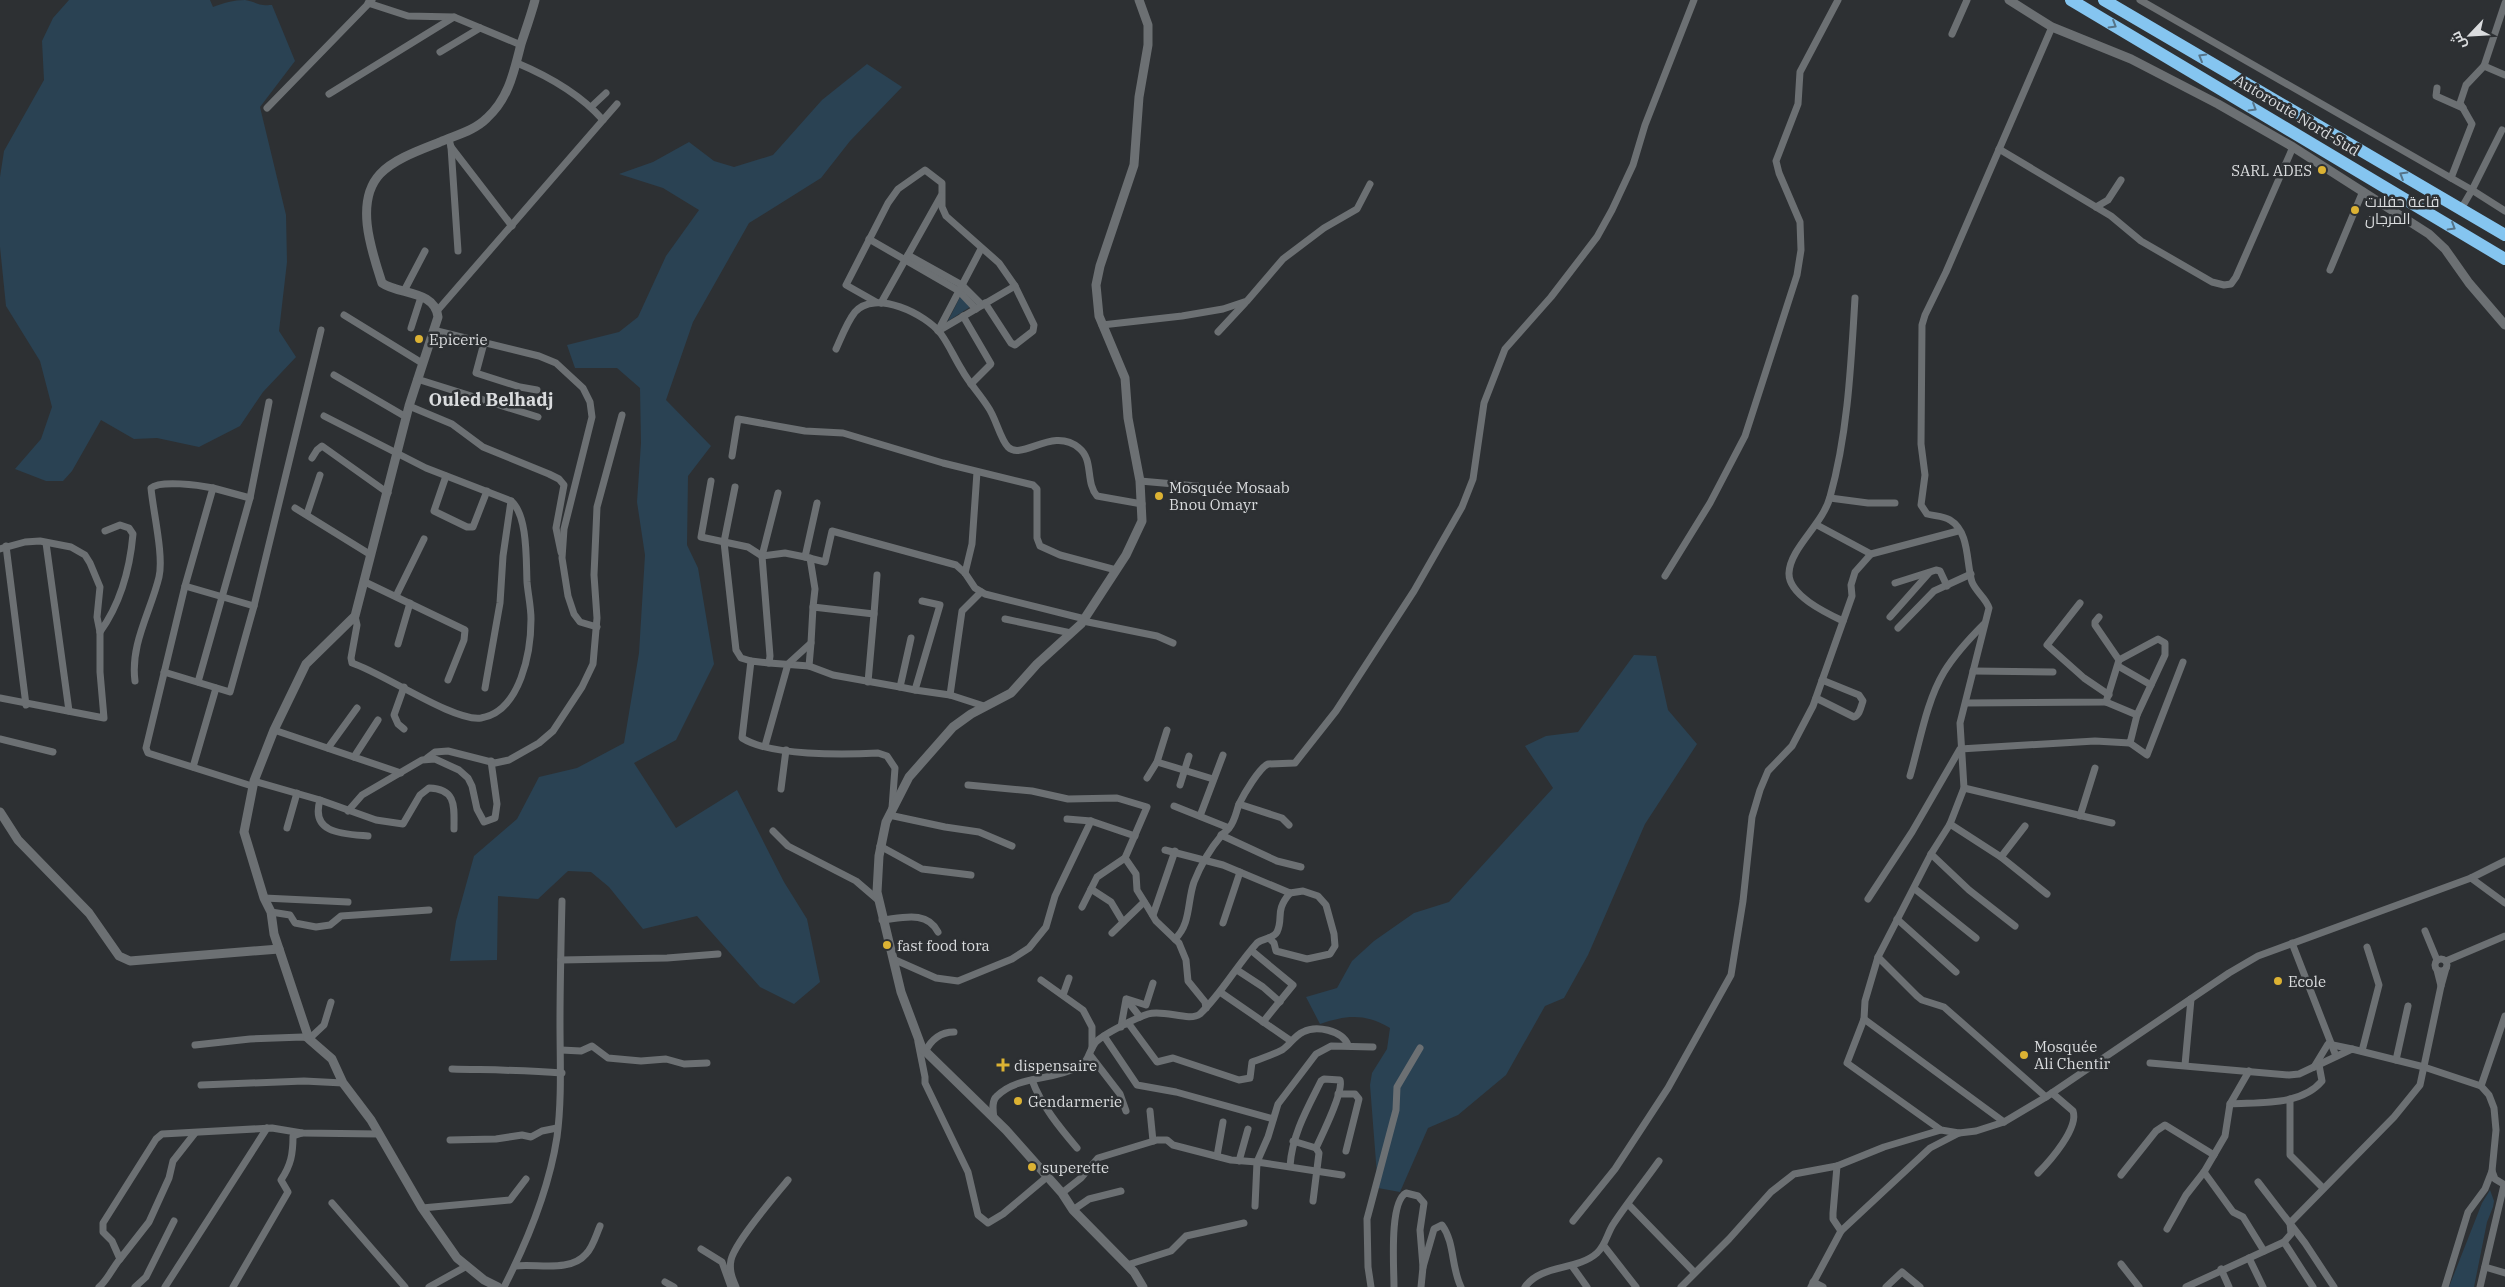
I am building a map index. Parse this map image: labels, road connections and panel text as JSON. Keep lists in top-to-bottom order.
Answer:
{
  "streets": {
    "highway": ["Autoroute Nord-Sud"]
  },
  "districts": ["Ouled Belhadj"],
  "places": {
    "other": [
      "SARL ADES",
      "قاعة حفلات المرجان",
      "Epicerie",
      "Mosquée Mosaab Bnou Omayr",
      "fast food tora",
      "Ecole",
      "Mosquée Ali Chentir",
      "Gendarmerie",
      "superette"
    ],
    "health": ["dispensaire"]
  },
  "north": "bottom left"
}
